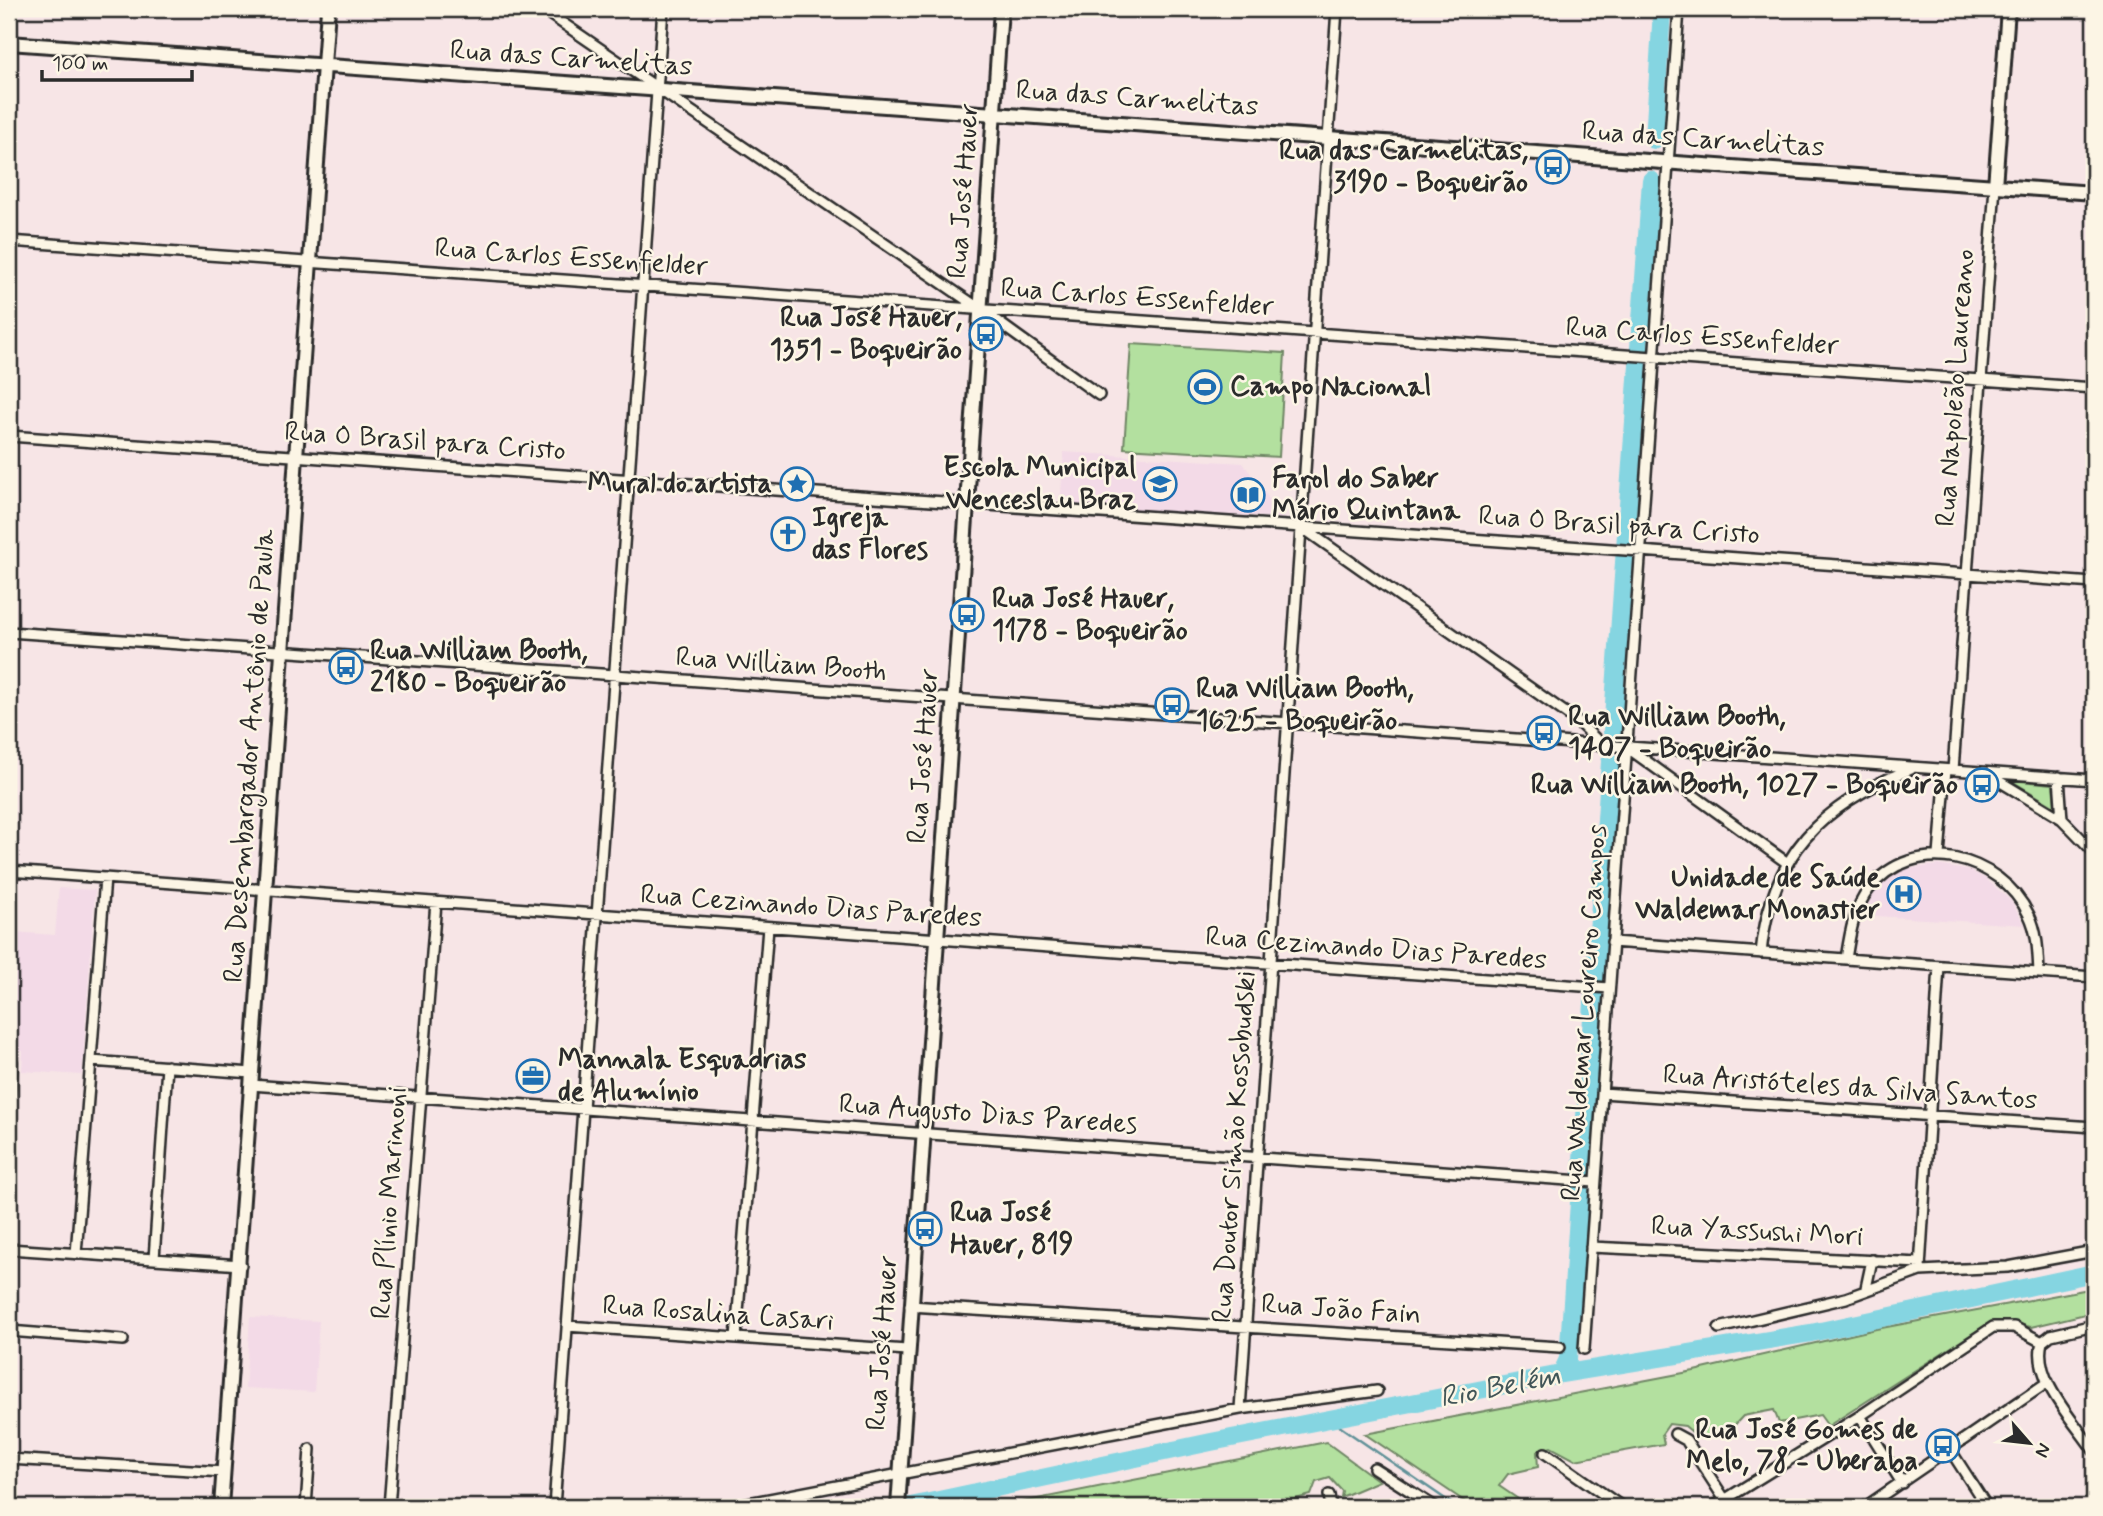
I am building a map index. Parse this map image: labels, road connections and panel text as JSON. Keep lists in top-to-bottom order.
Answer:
{
  "streets": {
    "main road": [
      "Rua das Carmelitas",
      "Rua José Hauer",
      "Rua Napoleão Laureano",
      "Rua Desembargador Antônio de Paula"
    ],
    "street": [
      "Rua Carlos Essenfelder",
      "Rua O Brasil para Cristo",
      "Rua William Booth",
      "Rua Cezinando Dias Paredes",
      "Rua Waldemar Loureiro Campos",
      "Rua Aristóteles da Silva Santos",
      "Rua Augusto Dias Paredes",
      "Rua Doutor Simão Kossobudski",
      "Rua Plínio Marinoni",
      "Rua Yassushi Mori",
      "Rua João Fain",
      "Rua Rosalina Casari"
    ]
  },
  "crossings": [
    ["Rua das Carmelitas", "Rua José Hauer"],
    ["Rua das Carmelitas", "Rua Napoleão Laureano"],
    ["Rua das Carmelitas", "Rua Desembargador Antônio de Paula"],
    ["Rua das Carmelitas", "Rua Waldemar Loureiro Campos"],
    ["Rua das Carmelitas", "Rua Doutor Simão Kossobudski"],
    ["Rua José Hauer", "Rua Carlos Essenfelder"],
    ["Rua José Hauer", "Rua O Brasil para Cristo"],
    ["Rua José Hauer", "Rua William Booth"],
    ["Rua José Hauer", "Rua Cezinando Dias Paredes"],
    ["Rua José Hauer", "Rua Augusto Dias Paredes"],
    ["Rua José Hauer", "Rua João Fain"],
    ["Rua José Hauer", "Rua Rosalina Casari"],
    ["Rua Carlos Essenfelder", "Rua Napoleão Laureano"],
    ["Rua Carlos Essenfelder", "Rua Desembargador Antônio de Paula"],
    ["Rua Carlos Essenfelder", "Rua Waldemar Loureiro Campos"],
    ["Rua Carlos Essenfelder", "Rua Doutor Simão Kossobudski"],
    ["Rua Napoleão Laureano", "Rua O Brasil para Cristo"],
    ["Rua Napoleão Laureano", "Rua William Booth"],
    ["Rua O Brasil para Cristo", "Rua Desembargador Antônio de Paula"],
    ["Rua O Brasil para Cristo", "Rua Waldemar Loureiro Campos"],
    ["Rua O Brasil para Cristo", "Rua Doutor Simão Kossobudski"],
    ["Rua William Booth", "Rua Desembargador Antônio de Paula"],
    ["Rua William Booth", "Rua Waldemar Loureiro Campos"],
    ["Rua William Booth", "Rua Doutor Simão Kossobudski"],
    ["Rua Desembargador Antônio de Paula", "Rua Cezinando Dias Paredes"],
    ["Rua Desembargador Antônio de Paula", "Rua Augusto Dias Paredes"],
    ["Rua Cezinando Dias Paredes", "Rua Waldemar Loureiro Campos"],
    ["Rua Cezinando Dias Paredes", "Rua Doutor Simão Kossobudski"],
    ["Rua Cezinando Dias Paredes", "Rua Plínio Marinoni"],
    ["Rua Waldemar Loureiro Campos", "Rua Aristóteles da Silva Santos"],
    ["Rua Waldemar Loureiro Campos", "Rua Augusto Dias Paredes"],
    ["Rua Waldemar Loureiro Campos", "Rua Yassushi Mori"],
    ["Rua Augusto Dias Paredes", "Rua Doutor Simão Kossobudski"],
    ["Rua Augusto Dias Paredes", "Rua Plínio Marinoni"],
    ["Rua Doutor Simão Kossobudski", "Rua João Fain"]
  ],
  "water": ["Rio Belém"],
  "places": {
    "bus stop": [
      "Rua das Carmelitas, 3190 - Boqueirão",
      "Rua José Hauer, 1351 - Boqueirão",
      "Rua José Hauer, 1178 - Boqueirão",
      "Rua William Booth, 2180 - Boqueirão",
      "Rua William Booth, 1625 - Boqueirão",
      "Rua William Booth, 1407 - Boqueirão",
      "Rua William Booth, 1027 - Boqueirão",
      "Rua José Hauer, 819",
      "Rua José Gomes de Melo, 78 - Uberaba"
    ],
    "sports": ["Campo Nacional"],
    "place": ["Mural do artista"],
    "school or university": ["Escola Municipal Wenceslau Braz"],
    "library": ["Farol do Saber Mário Quintana"],
    "church": ["Igreja das Flores"],
    "hospital": ["Unidade de Saúde Waldemar Monastier"],
    "office": ["Mannala Esquadrias de Alumínio"]
  },
  "scale_bar": "100 m",
  "north": "bottom right"
}
